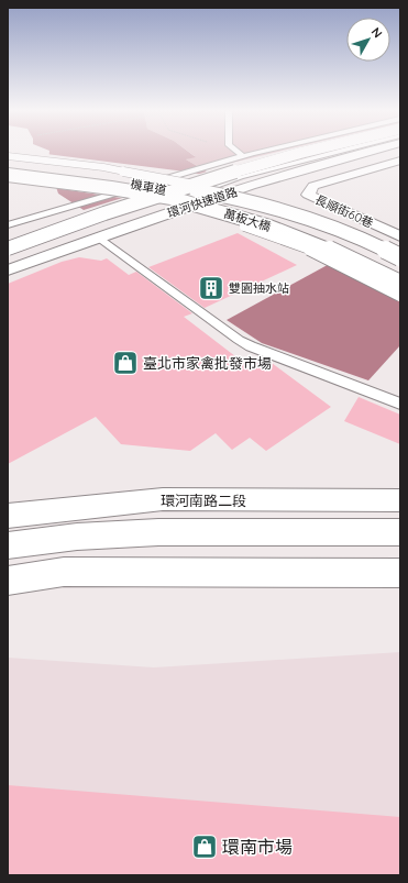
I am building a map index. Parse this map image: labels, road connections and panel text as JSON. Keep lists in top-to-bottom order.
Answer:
{
  "streets": {
    "main road": [
      "環河快速道路",
      "長順街60巷",
      "萬板大橋",
      "環河南路二段"
    ],
    "lane": ["機車道"]
  },
  "places": {
    "building": ["雙園抽水站"],
    "shop": ["臺北市家禽批發市場", "環南市場"]
  },
  "north": "top right"
}
